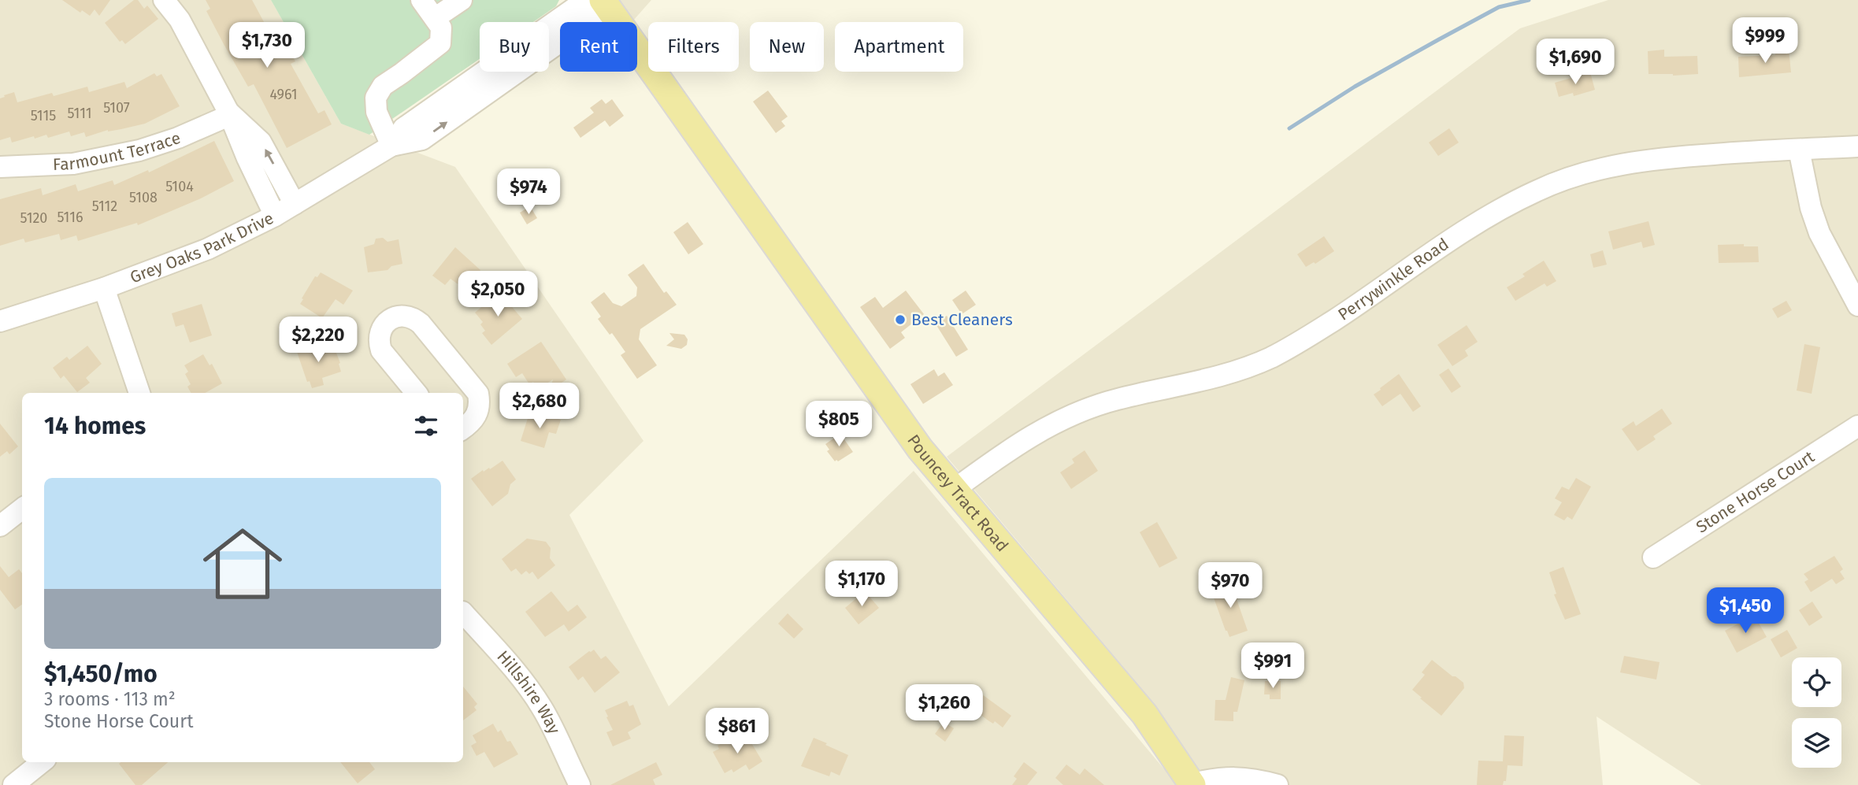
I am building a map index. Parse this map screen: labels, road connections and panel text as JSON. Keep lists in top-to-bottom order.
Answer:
{
  "streets": {
    "main road": ["Pouncey Tract Road"],
    "street": [
      "Farmount Terrace",
      "Grey Oaks Park Drive",
      "Perrywinkle Road",
      "Stone Horse Court",
      "Hillshire Way"
    ]
  },
  "crossings": [
    ["Grey Oaks Park Drive", "Pouncey Tract Road"],
    ["Perrywinkle Road", "Pouncey Tract Road"]
  ],
  "places": ["Best Cleaners"],
  "house_numbers": [
    "4961",
    "5107",
    "5111",
    "5115",
    "5104",
    "5108",
    "5112",
    "5116",
    "5120"
  ],
  "page": {
    "price": [
      "$999",
      "$1,730",
      "$1,690",
      "$974",
      "$2,050",
      "$2,220",
      "$2,680",
      "$805",
      "$1,170",
      "$970",
      "$1,450",
      "$991",
      "$1,260",
      "$861"
    ],
    "chip": [
      "Buy",
      "Rent",
      "Filters",
      "New",
      "Apartment"
    ],
    "heading": "14 homes",
    "list": [
      {
        "name": "$1,450/mo",
        "note": "3 rooms · 113 m² · Stone Horse Court"
      }
    ]
  }
}
